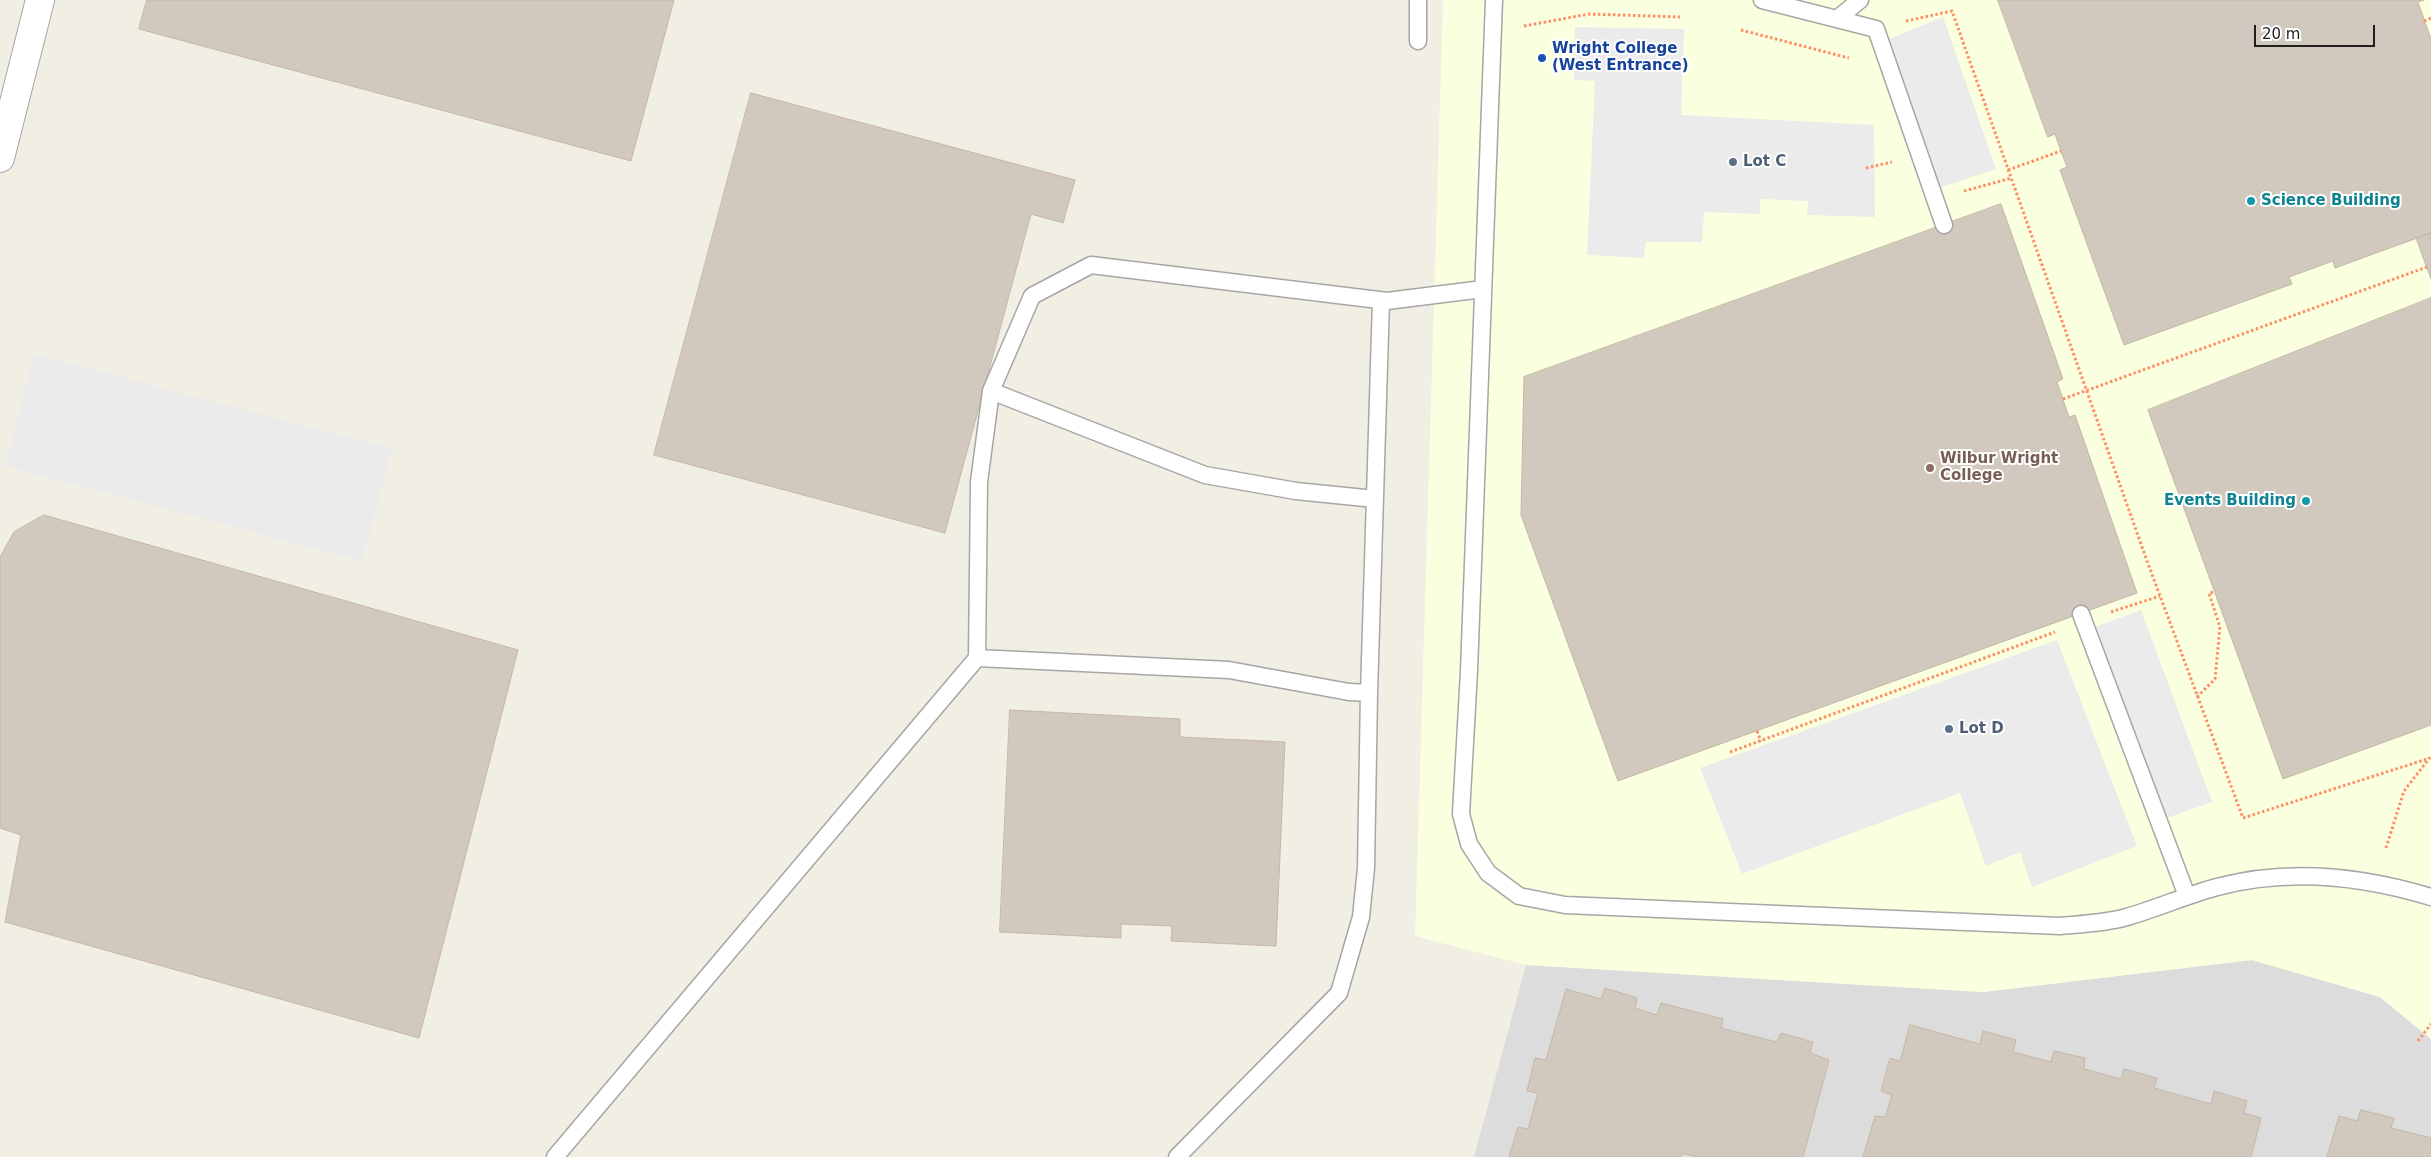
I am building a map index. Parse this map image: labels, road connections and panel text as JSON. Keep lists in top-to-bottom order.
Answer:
{
  "places": [
    "Wright College (West Entrance)",
    "Lot C",
    "Science Building",
    "Wilbur Wright College",
    "Events Building",
    "Lot D"
  ],
  "scale_bar": "20 m"
}
